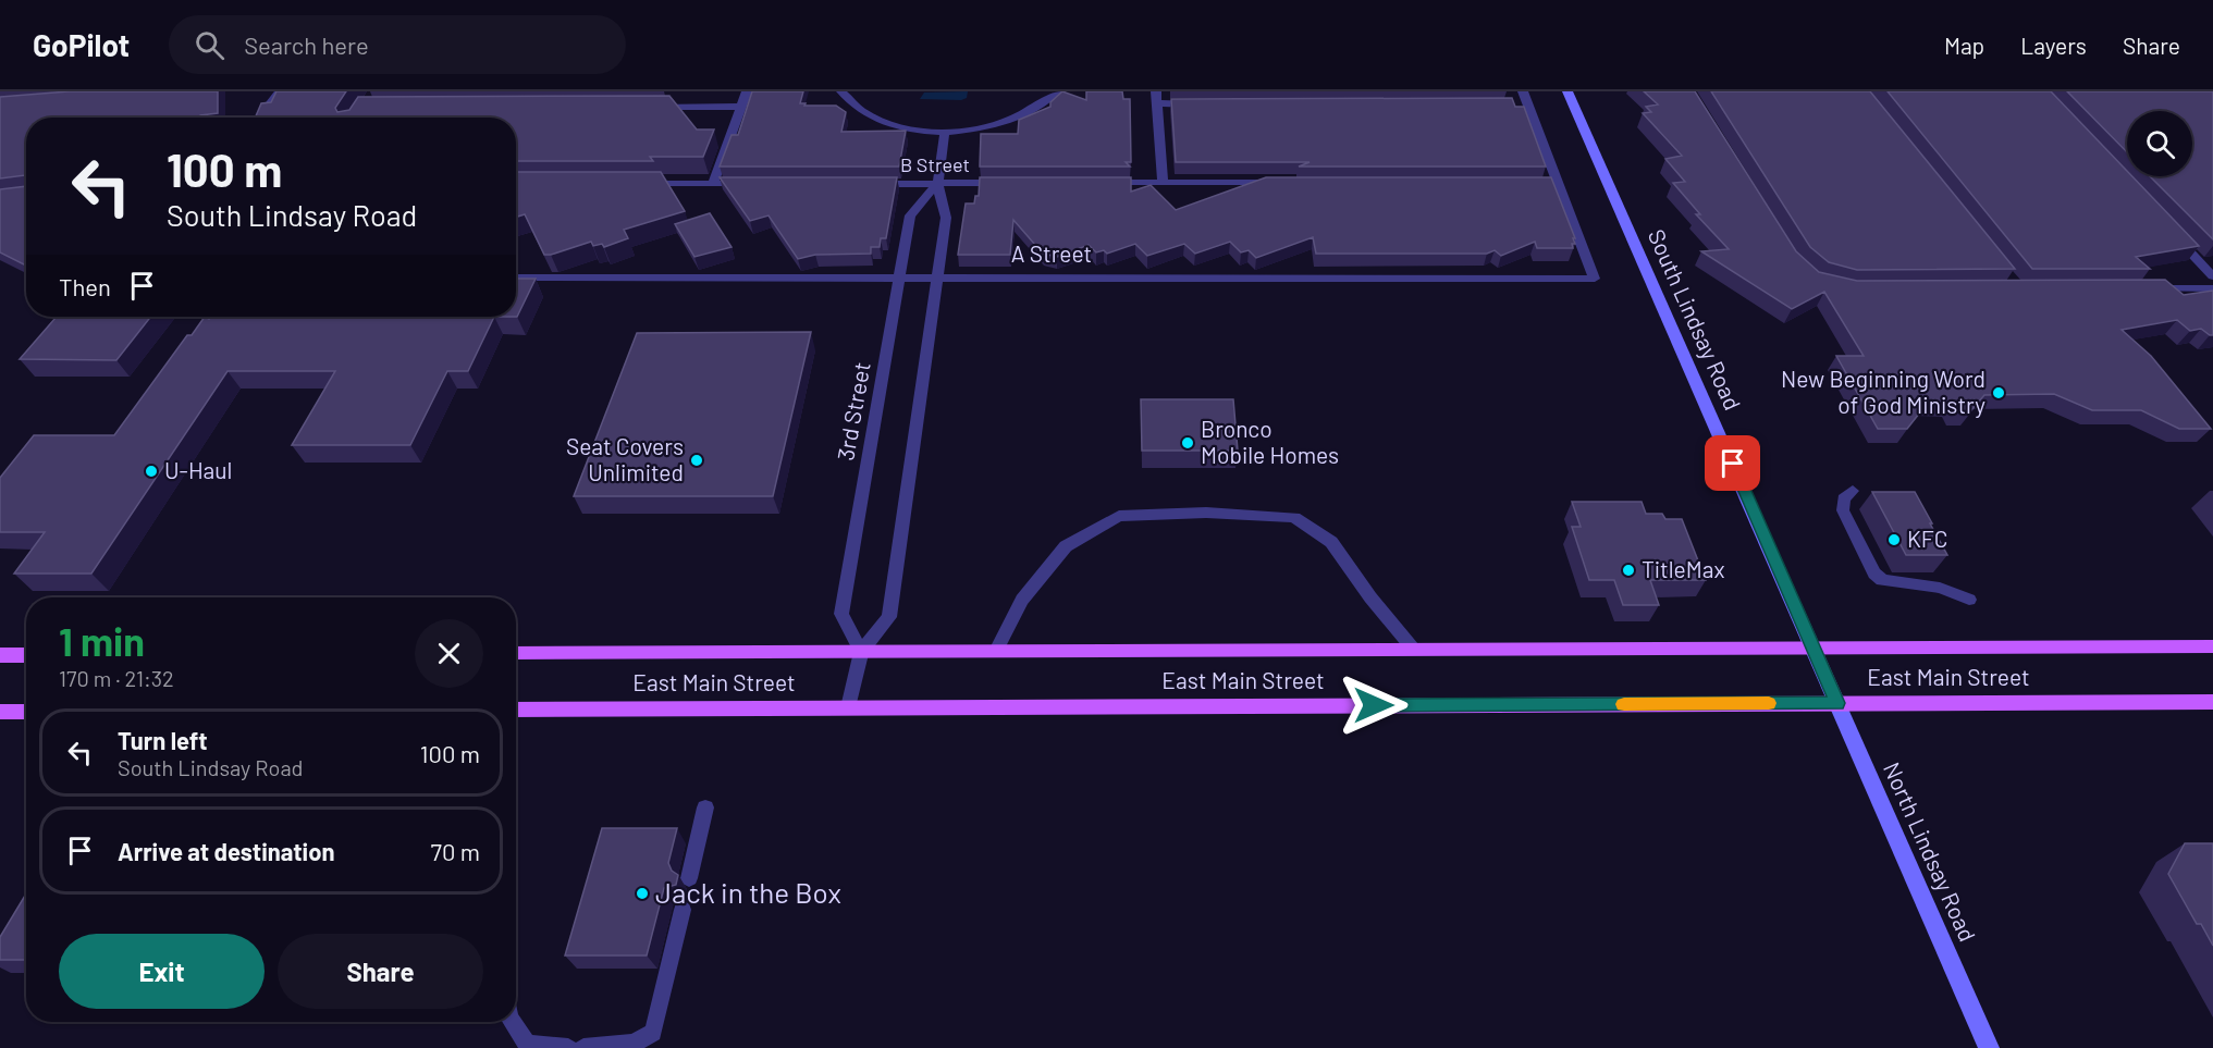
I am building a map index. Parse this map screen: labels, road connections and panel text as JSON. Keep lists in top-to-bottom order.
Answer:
{
  "streets": {
    "main road": ["South Lindsay Road", "East Main Street", "North Lindsay Road"],
    "lane": ["B Street", "A Street", "3rd Street"]
  },
  "crossings": [
    ["B Street", "3rd Street"],
    ["A Street", "3rd Street"],
    ["South Lindsay Road", "East Main Street"],
    ["South Lindsay Road", "North Lindsay Road"],
    ["3rd Street", "East Main Street"],
    ["East Main Street", "North Lindsay Road"]
  ],
  "places": [
    "New Beginning Word of God Ministry",
    "Bronco Mobile Homes",
    "Seat Covers Unlimited",
    "U-Haul",
    "KFC",
    "TitleMax",
    "Jack in the Box"
  ],
  "page": {
    "header": "GoPilot",
    "search": "Search here",
    "nav": ["Map", "Layers", "Share"],
    "turn": ["100 m", "South Lindsay Road"],
    "then": "Then",
    "heading": ["1 min", "170 m · 21:32"],
    "list": [
      {
        "name": "Turn left",
        "note": "South Lindsay Road",
        "value": "100 m"
      },
      {
        "name": "Arrive at destination",
        "value": "70 m"
      }
    ],
    "buttons": ["Exit", "Share"]
  }
}
